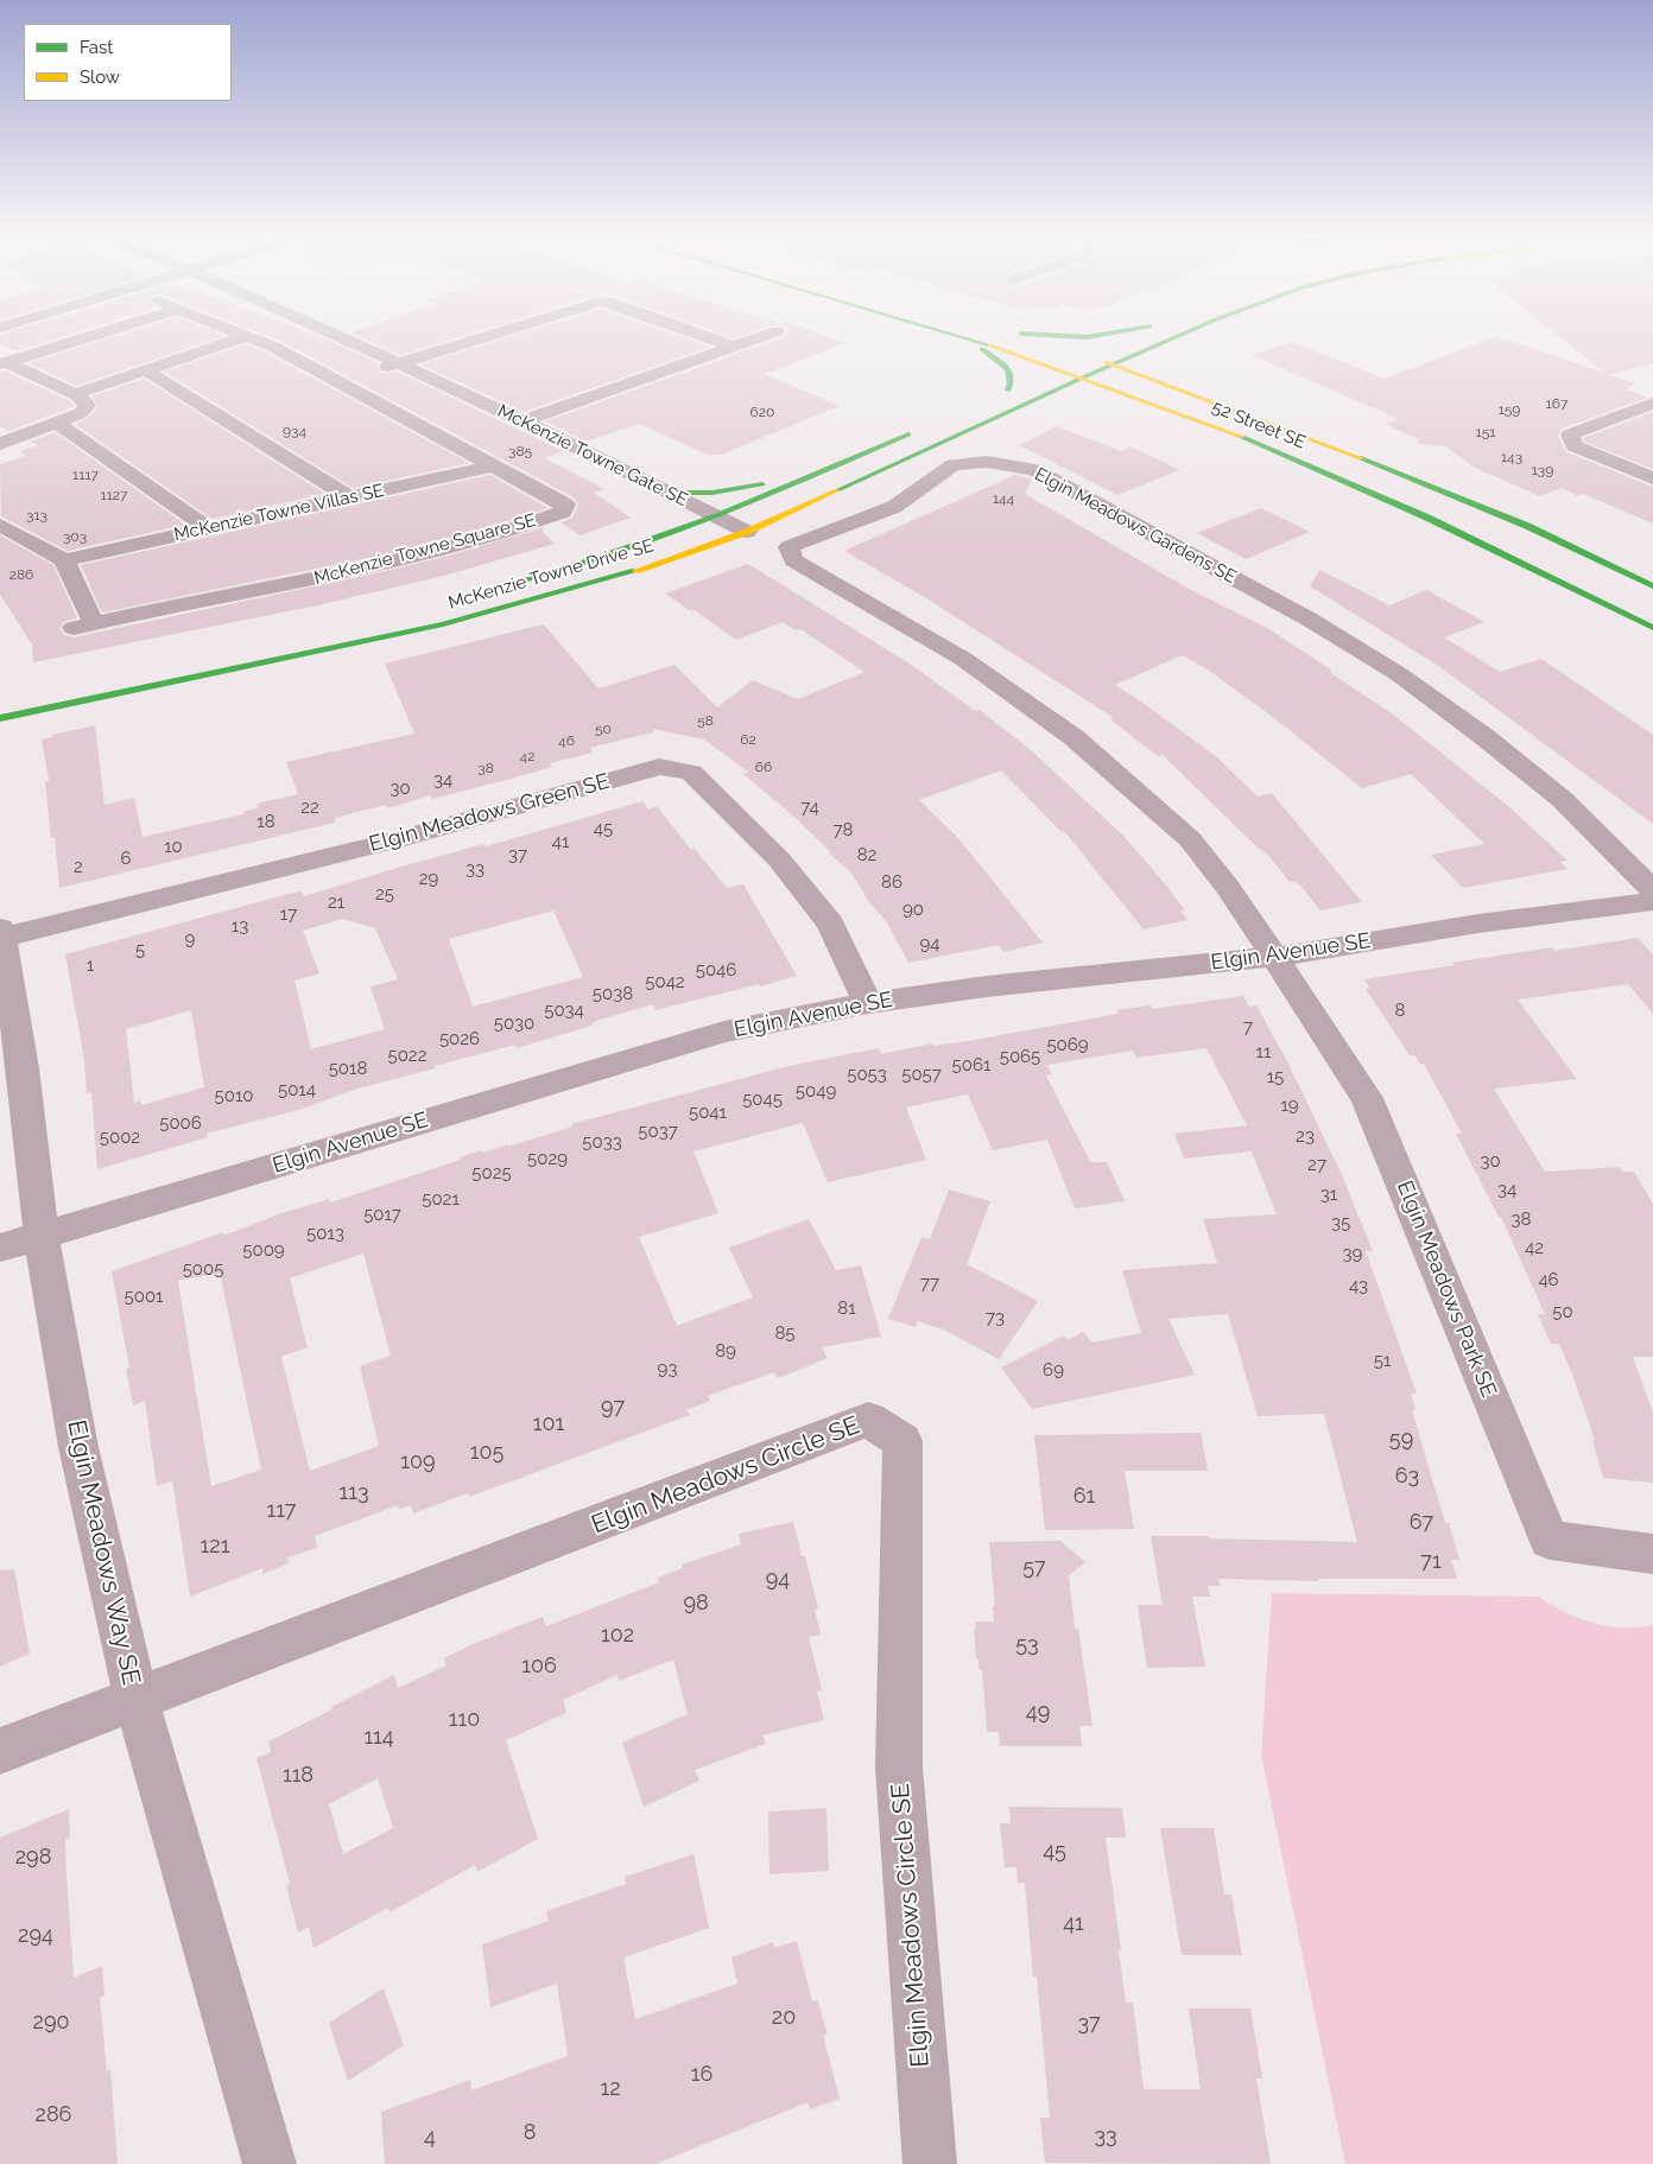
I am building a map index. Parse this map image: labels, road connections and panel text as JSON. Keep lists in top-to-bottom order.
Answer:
{
  "streets": {
    "main road": ["52 Street SE", "McKenzie Towne Drive SE"],
    "street": [
      "McKenzie Towne Gate SE",
      "McKenzie Towne Villas SE",
      "Elgin Meadows Gardens SE",
      "McKenzie Towne Square SE",
      "Elgin Meadows Green SE",
      "Elgin Avenue SE",
      "Elgin Meadows Park SE",
      "Elgin Meadows Circle SE",
      "Elgin Meadows Way SE"
    ]
  },
  "crossings": [
    ["52 Street SE", "McKenzie Towne Drive SE"],
    ["McKenzie Towne Gate SE", "McKenzie Towne Drive SE"],
    ["McKenzie Towne Villas SE", "McKenzie Towne Square SE"],
    ["Elgin Meadows Gardens SE", "Elgin Avenue SE"],
    ["Elgin Meadows Gardens SE", "Elgin Meadows Park SE"],
    ["Elgin Meadows Green SE", "Elgin Avenue SE"],
    ["Elgin Meadows Green SE", "Elgin Meadows Way SE"],
    ["Elgin Avenue SE", "Elgin Meadows Park SE"],
    ["Elgin Avenue SE", "Elgin Meadows Way SE"],
    ["Elgin Meadows Circle SE", "Elgin Meadows Way SE"]
  ],
  "house_numbers": [
    "167",
    "159",
    "620",
    "934",
    "151",
    "385",
    "143",
    "139",
    "1117",
    "1127",
    "144",
    "313",
    "303",
    "286",
    "58",
    "50",
    "62",
    "46",
    "42",
    "66",
    "38",
    "34",
    "30",
    "22",
    "74",
    "18",
    "45",
    "78",
    "41",
    "10",
    "37",
    "82",
    "6",
    "2",
    "33",
    "29",
    "86",
    "25",
    "21",
    "90",
    "17",
    "13",
    "9",
    "94",
    "5",
    "1",
    "5046",
    "5042",
    "5038",
    "5034",
    "8",
    "5030",
    "7",
    "5026",
    "5069",
    "11",
    "5022",
    "5065",
    "5061",
    "5018",
    "5053",
    "5057",
    "15",
    "5014",
    "5049",
    "5010",
    "5045",
    "19",
    "5041",
    "5006",
    "5037",
    "23",
    "5002",
    "5033",
    "5029",
    "30",
    "27",
    "5025",
    "34",
    "31",
    "5021",
    "5017",
    "38",
    "35",
    "5013",
    "42",
    "5009",
    "39",
    "5005",
    "46",
    "77",
    "43",
    "5001",
    "81",
    "50",
    "73",
    "85",
    "89",
    "51",
    "93",
    "69",
    "97",
    "101",
    "59",
    "105",
    "109",
    "63",
    "113",
    "61",
    "117",
    "67",
    "121",
    "71",
    "57",
    "94",
    "98",
    "102",
    "53",
    "106",
    "49",
    "110",
    "114",
    "118",
    "45",
    "298",
    "41",
    "294",
    "20",
    "290",
    "37",
    "16",
    "12",
    "286",
    "8",
    "33",
    "4"
  ],
  "legend": ["Fast", "Slow"]
}
